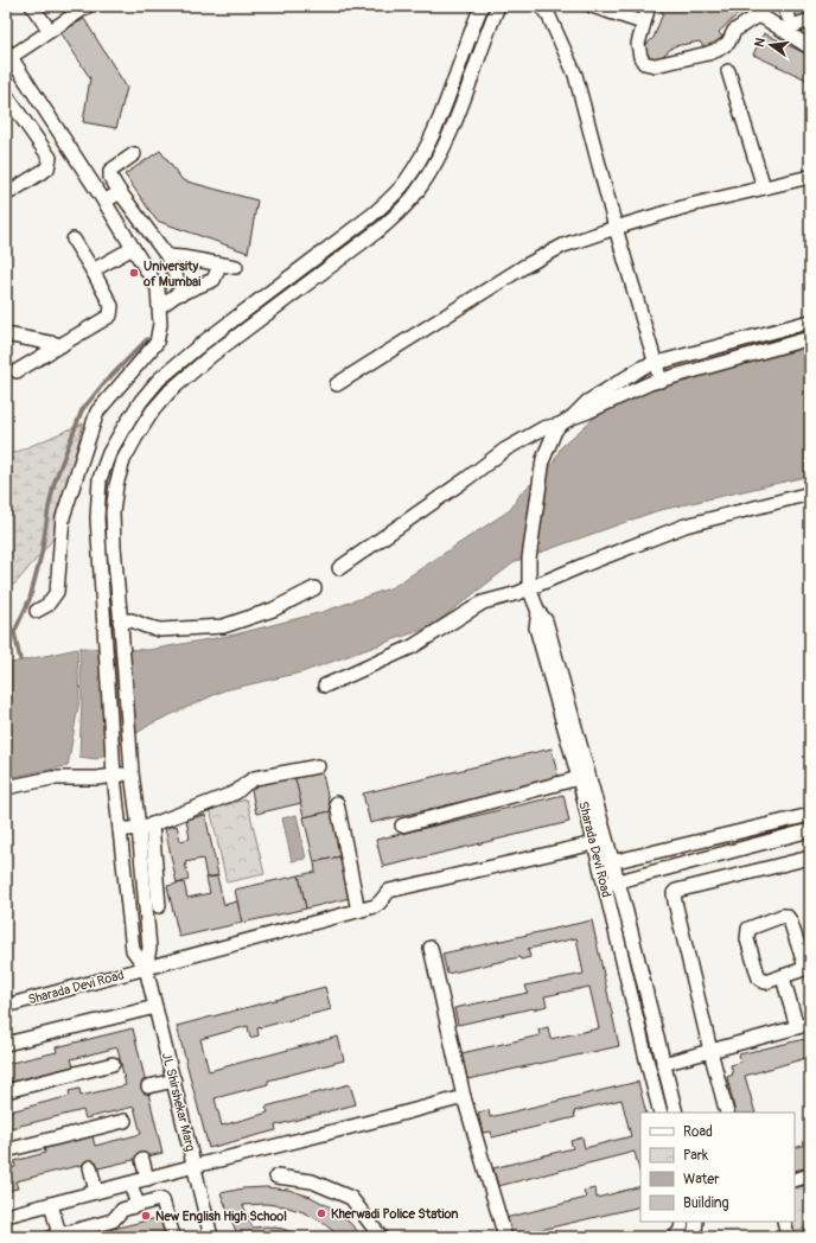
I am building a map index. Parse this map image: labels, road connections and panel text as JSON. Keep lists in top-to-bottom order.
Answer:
{
  "streets": {
    "street": ["Sharada Devi Road", "JL Shirshekar Marg"]
  },
  "crossings": [
    ["Sharada Devi Road", "JL Shirshekar Marg"]
  ],
  "places": ["University of Mumbai", "Kherwadi Police Station", "New English High School"],
  "legend": [
    "Road",
    "Park",
    "Water",
    "Building"
  ],
  "north": "left"
}
